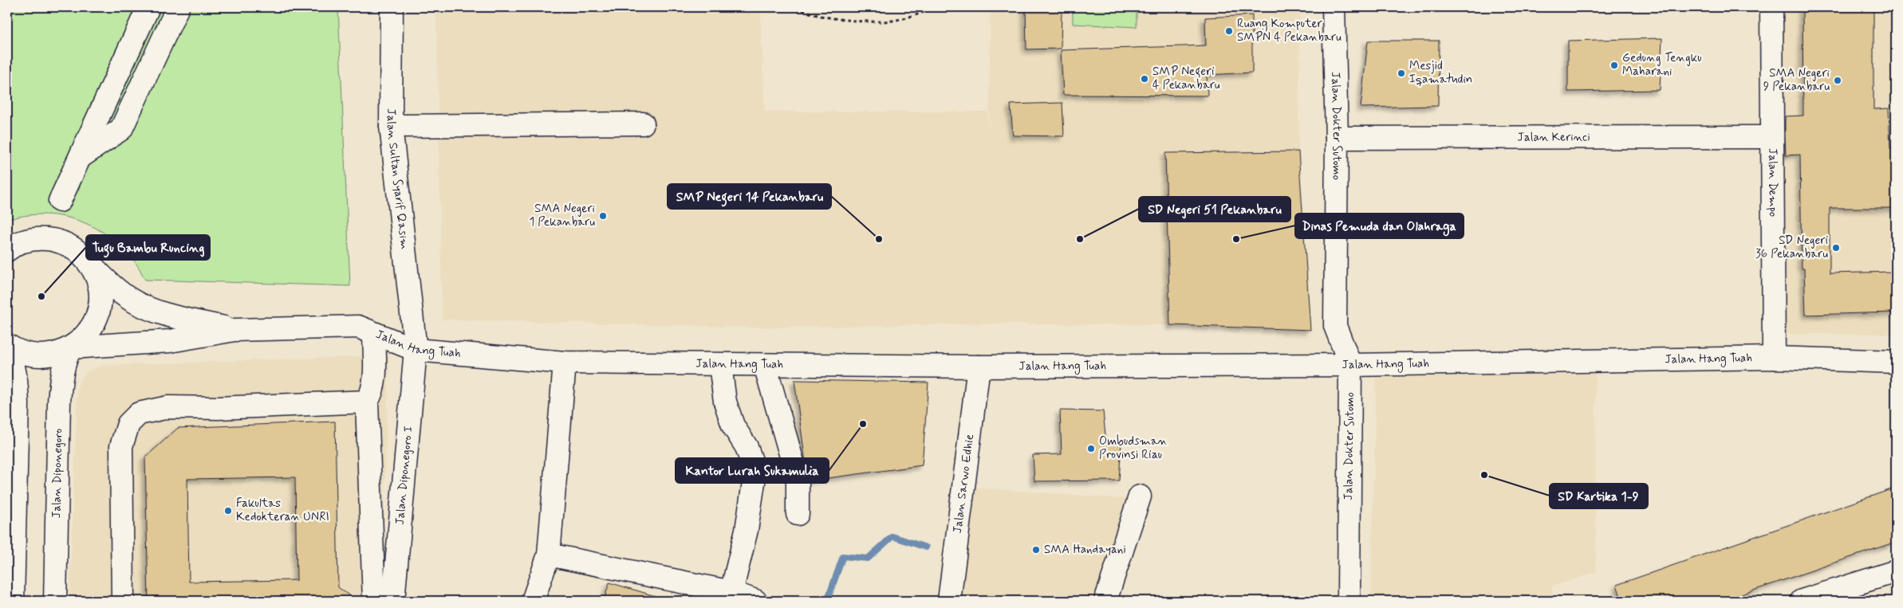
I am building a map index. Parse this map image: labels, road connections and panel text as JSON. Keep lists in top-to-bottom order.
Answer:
{
  "streets": {
    "main road": [
      "Jalan Dokter Sutomo",
      "Jalan Kerinci",
      "Jalan Sultan Syarif Qasim",
      "Jalan Dempo",
      "Jalan Hang Tuah",
      "Jalan Diponegoro",
      "Jalan Diponegoro I",
      "Jalan Sarwo Edhie"
    ]
  },
  "crossings": [
    ["Jalan Dokter Sutomo", "Jalan Kerinci"],
    ["Jalan Dokter Sutomo", "Jalan Hang Tuah"],
    ["Jalan Kerinci", "Jalan Dempo"],
    ["Jalan Sultan Syarif Qasim", "Jalan Hang Tuah"],
    ["Jalan Sultan Syarif Qasim", "Jalan Diponegoro I"],
    ["Jalan Dempo", "Jalan Hang Tuah"],
    ["Jalan Hang Tuah", "Jalan Diponegoro"],
    ["Jalan Hang Tuah", "Jalan Diponegoro I"],
    ["Jalan Hang Tuah", "Jalan Sarwo Edhie"]
  ],
  "places": [
    "Ruang Komputer SMPN 4 Pekanbaru",
    "Gedung Tengku Maharani",
    "Mesjid Iqamatudin",
    "SMP Negeri 4 Pekanbaru",
    "SMA Negeri 9 Pekanbaru",
    "SMA Negeri 1 Pekanbaru",
    "SMP Negeri 14 Pekanbaru",
    "SD Negeri 51 Pekanbaru",
    "Dinas Pemuda dan Olahraga",
    "SD Negeri 36 Pekanbaru",
    "Tugu Bambu Runcing",
    "Kantor Lurah Sukamulia",
    "Ombudsman Provinsi Riau",
    "SD Kartika 1-9",
    "Fakultas Kedokteran UNRI",
    "SMA Handayani"
  ]
}
